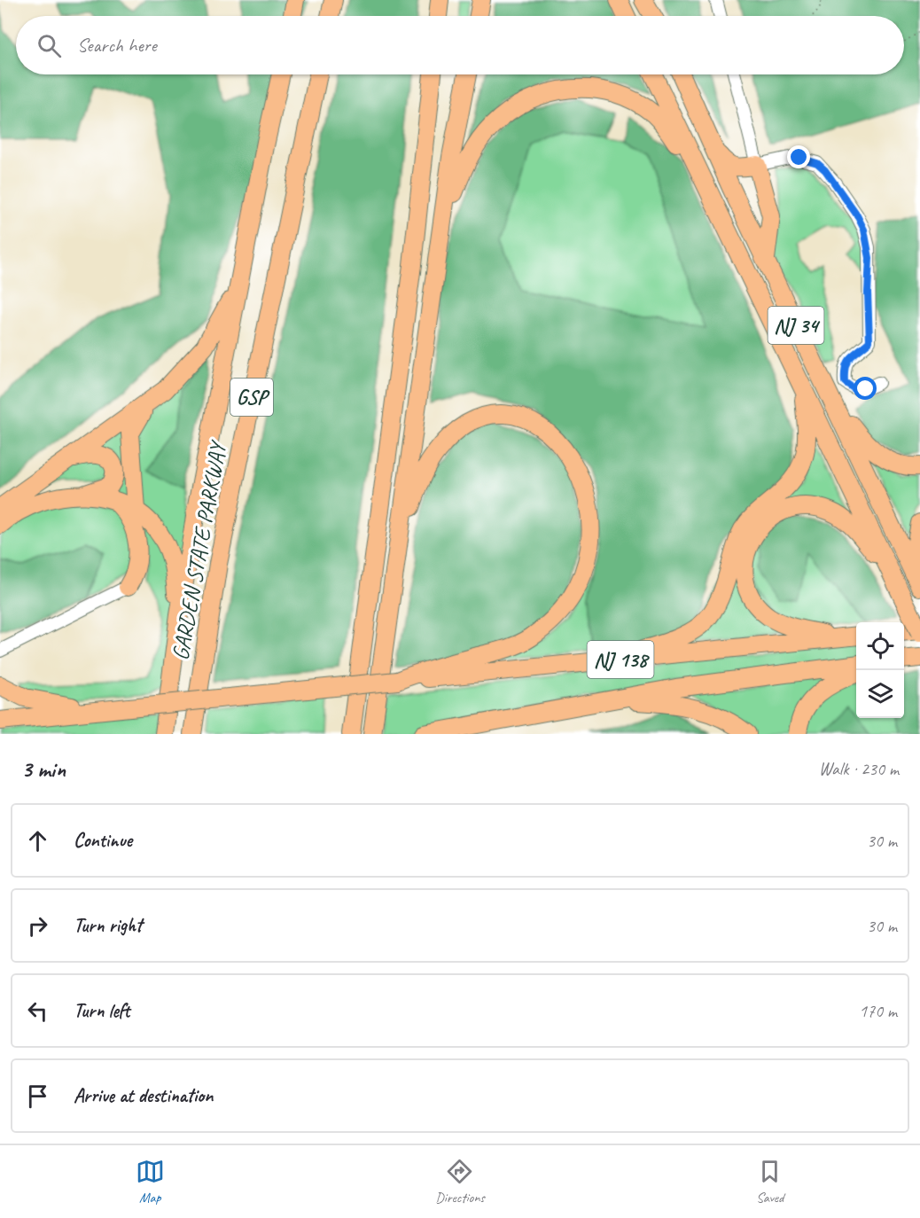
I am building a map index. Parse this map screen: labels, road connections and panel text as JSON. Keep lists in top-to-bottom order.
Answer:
{
  "streets": {
    "highway": [
      "NJ 34",
      "GSP",
      "GARDEN STATE PARKWAY",
      "NJ 138"
    ]
  },
  "page": {
    "search": "Search here",
    "heading": ["3 min", "Walk · 230 m"],
    "list": [
      ["Continue", "30 m"],
      ["Turn right", "30 m"],
      ["Turn left", "170 m"],
      "Arrive at destination"
    ],
    "nav": ["Map", "Directions", "Saved"]
  }
}
